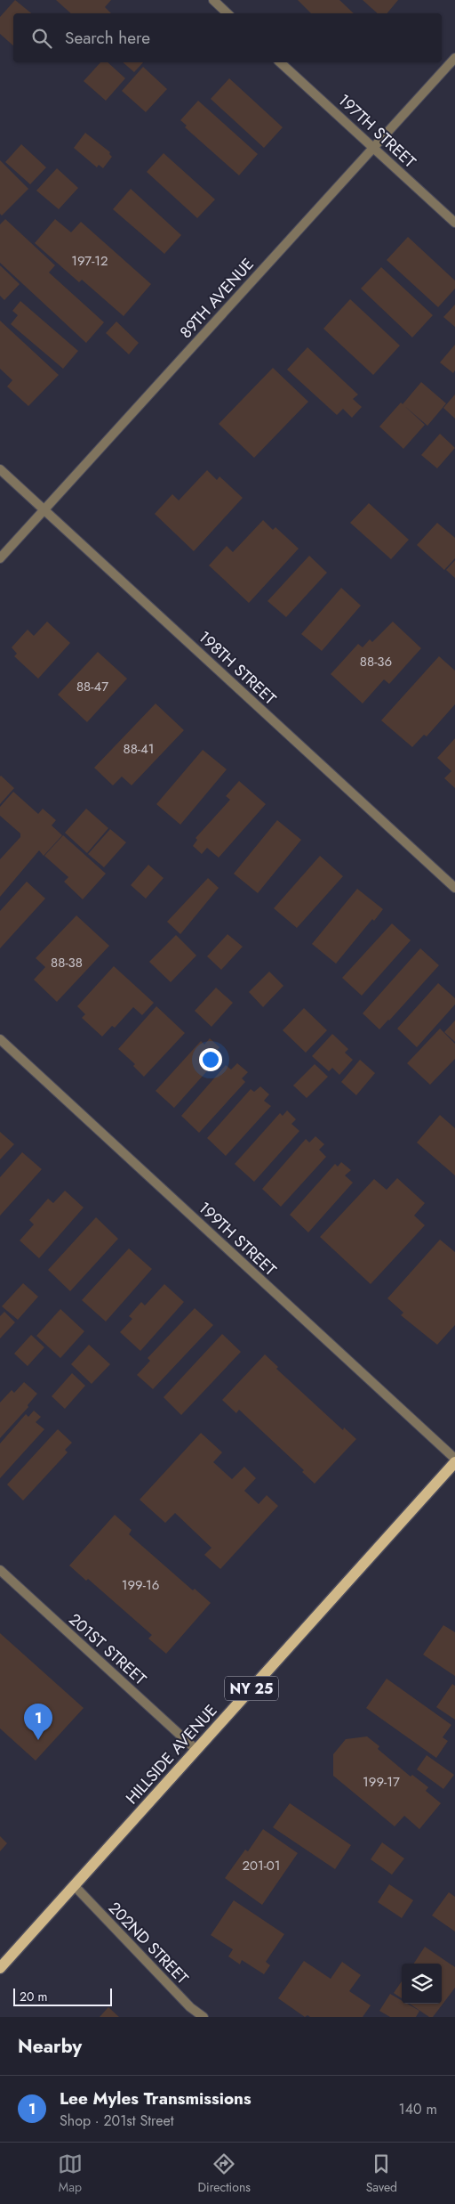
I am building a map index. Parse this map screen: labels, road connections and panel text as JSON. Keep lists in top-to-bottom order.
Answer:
{
  "streets": {
    "main road": ["NY 25", "HILLSIDE AVENUE"],
    "street": [
      "197TH STREET",
      "89TH AVENUE",
      "198TH STREET",
      "199TH STREET",
      "201ST STREET",
      "202ND STREET"
    ]
  },
  "crossings": [
    ["197TH STREET", "89TH AVENUE"],
    ["89TH AVENUE", "198TH STREET"],
    ["201ST STREET", "HILLSIDE AVENUE"],
    ["HILLSIDE AVENUE", "202ND STREET"]
  ],
  "house_numbers": [
    "197-12",
    "88-36",
    "88-47",
    "88-41",
    "88-38",
    "199-16",
    "199-17",
    "201-01"
  ],
  "scale_bar": "20 m",
  "page": {
    "search": "Search here",
    "pins": "1",
    "scale": "20 m",
    "heading": "Nearby",
    "list": [
      {
        "mark": "1",
        "name": "Lee Myles Transmissions",
        "note": "Shop · 201st Street",
        "value": "140 m"
      }
    ],
    "nav": ["Map", "Directions", "Saved"]
  }
}
